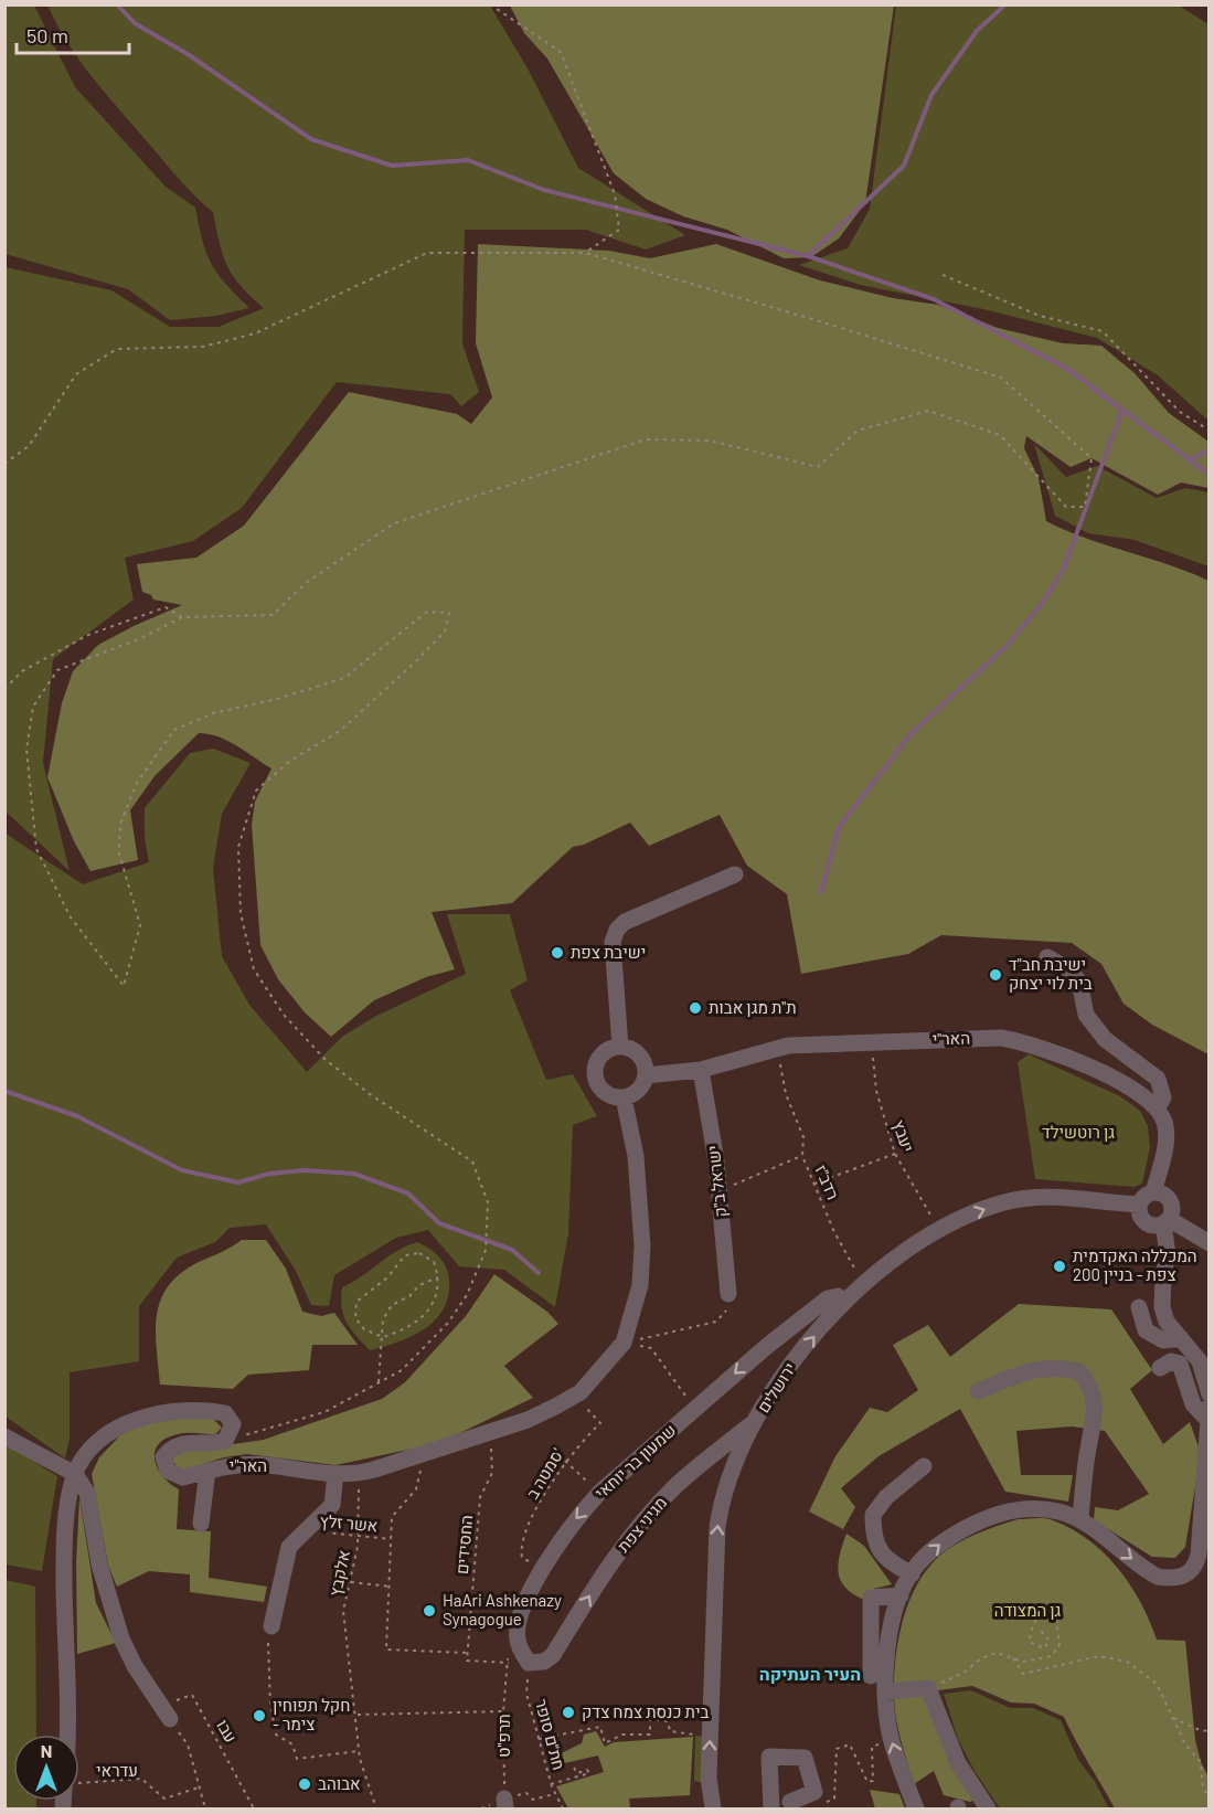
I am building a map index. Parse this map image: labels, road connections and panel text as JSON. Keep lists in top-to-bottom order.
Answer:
{
  "streets": {
    "street": [
      "האר\"י",
      "ישראל ב\"ק",
      "ירושלים",
      "שמעון בר יוחאי",
      "מגיני צפת"
    ],
    "path": [
      "יעבץ",
      "רדב\"ז",
      "סמטה ב'",
      "אשר זלץ",
      "החסידים",
      "אלקבץ",
      "עבו",
      "חת\"ם סופר",
      "תרפ\"ט",
      "עדראי"
    ]
  },
  "crossings": [
    ["האר\"י", "יעבץ"],
    ["האר\"י", "ישראל ב\"ק"],
    ["האר\"י", "רדב\"ז"],
    ["האר\"י", "סמטה ב'"],
    ["האר\"י", "החסידים"],
    ["האר\"י", "אלקבץ"],
    ["יעבץ", "ירושלים"],
    ["רדב\"ז", "ירושלים"],
    ["ירושלים", "שמעון בר יוחאי"],
    ["ירושלים", "מגיני צפת"],
    ["שמעון בר יוחאי", "סמטה ב'"],
    ["שמעון בר יוחאי", "מגיני צפת"],
    ["שמעון בר יוחאי", "חת\"ם סופר"],
    ["אשר זלץ", "אלקבץ"],
    ["מגיני צפת", "חת\"ם סופר"],
    ["החסידים", "תרפ\"ט"]
  ],
  "one_way": ["ירושלים", "שמעון בר יוחאי", "מגיני צפת"],
  "districts": ["העיר העתיקה"],
  "parks": ["גן רוטשילד", "גן המצודה"],
  "places": [
    "ישיבת צפת",
    "ישיבת חב\"ד בית לוי יצחק",
    "ת\"ת מגן אבות",
    "המכללה האקדמית צפת - בניין 200",
    "HaAri Ashkenazy Synagogue",
    "בית כנסת צמח צדק",
    "חקל תפוחין - צימר",
    "אבוהב"
  ],
  "scale_bar": "50 m",
  "north": "top"
}
